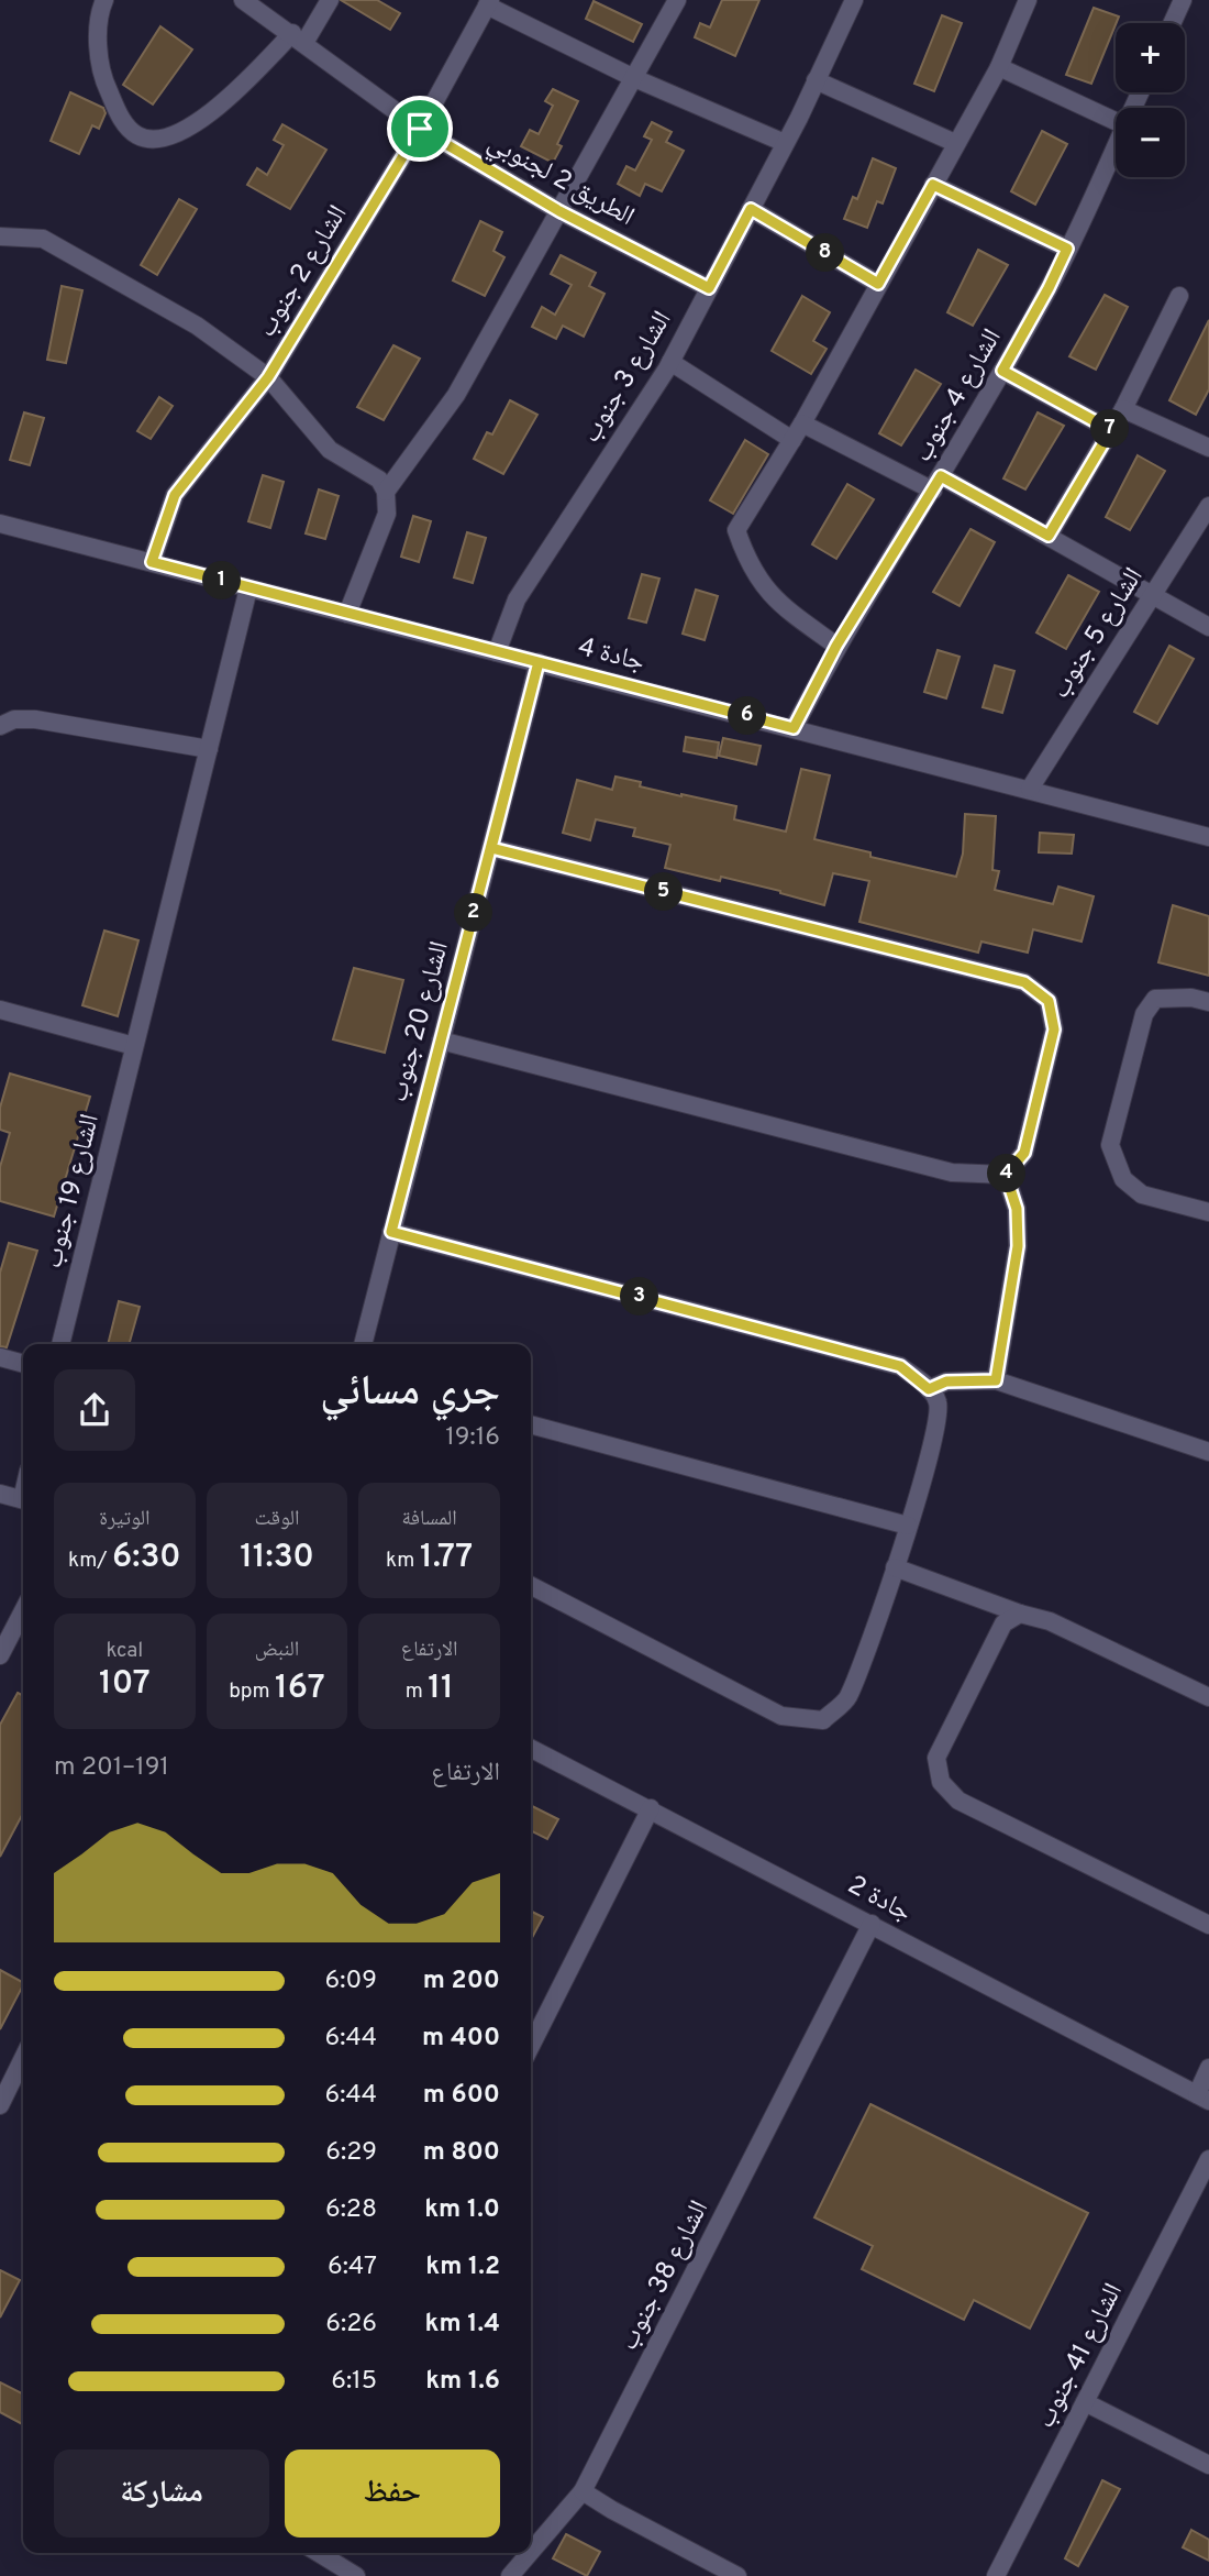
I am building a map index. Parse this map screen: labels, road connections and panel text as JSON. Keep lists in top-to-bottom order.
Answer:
{
  "streets": {
    "street": [
      "الطريق 2 لجنوبي",
      "الشارع 2 جنوب",
      "الشارع 3 جنوب",
      "الشارع 4 جنوب",
      "الشارع 5 جنوب",
      "جادة 4",
      "الشارع 20 جنوب",
      "الشارع 19 جنوب",
      "جادة 2",
      "الشارع 38 جنوب",
      "الشارع 41 جنوب"
    ]
  },
  "crossings": [
    ["الطريق 2 لجنوبي", "الشارع 2 جنوب"],
    ["الطريق 2 لجنوبي", "الشارع 3 جنوب"],
    ["الشارع 2 جنوب", "جادة 4"],
    ["الشارع 3 جنوب", "جادة 4"],
    ["الشارع 4 جنوب", "جادة 4"],
    ["الشارع 5 جنوب", "جادة 4"],
    ["جادة 4", "الشارع 20 جنوب"],
    ["جادة 4", "الشارع 19 جنوب"],
    ["جادة 2", "الشارع 38 جنوب"]
  ],
  "page": {
    "map_buttons": ["+", "−"],
    "pins": [
      "8",
      "7",
      "1",
      "6",
      "5",
      "2",
      "4",
      "3"
    ],
    "heading": ["جري مسائي", "19:16"],
    "stats": [
      ["المسافة", "1.77 km"],
      ["الوقت", "11:30"],
      ["الوتيرة", "6:30 /km"],
      ["الارتفاع", "11 m"],
      ["النبض", "167 bpm"],
      ["kcal", "107"]
    ],
    "chart": ["الارتفاع", "191–201 m"],
    "list": [
      {
        "name": "200 m",
        "note": "6:09"
      },
      {
        "name": "400 m",
        "note": "6:44"
      },
      {
        "name": "600 m",
        "note": "6:44"
      },
      {
        "name": "800 m",
        "note": "6:29"
      },
      {
        "name": "1.0 km",
        "note": "6:28"
      },
      {
        "name": "1.2 km",
        "note": "6:47"
      },
      {
        "name": "1.4 km",
        "note": "6:26"
      },
      {
        "name": "1.6 km",
        "note": "6:15"
      }
    ],
    "buttons": ["حفظ", "مشاركة"]
  }
}
